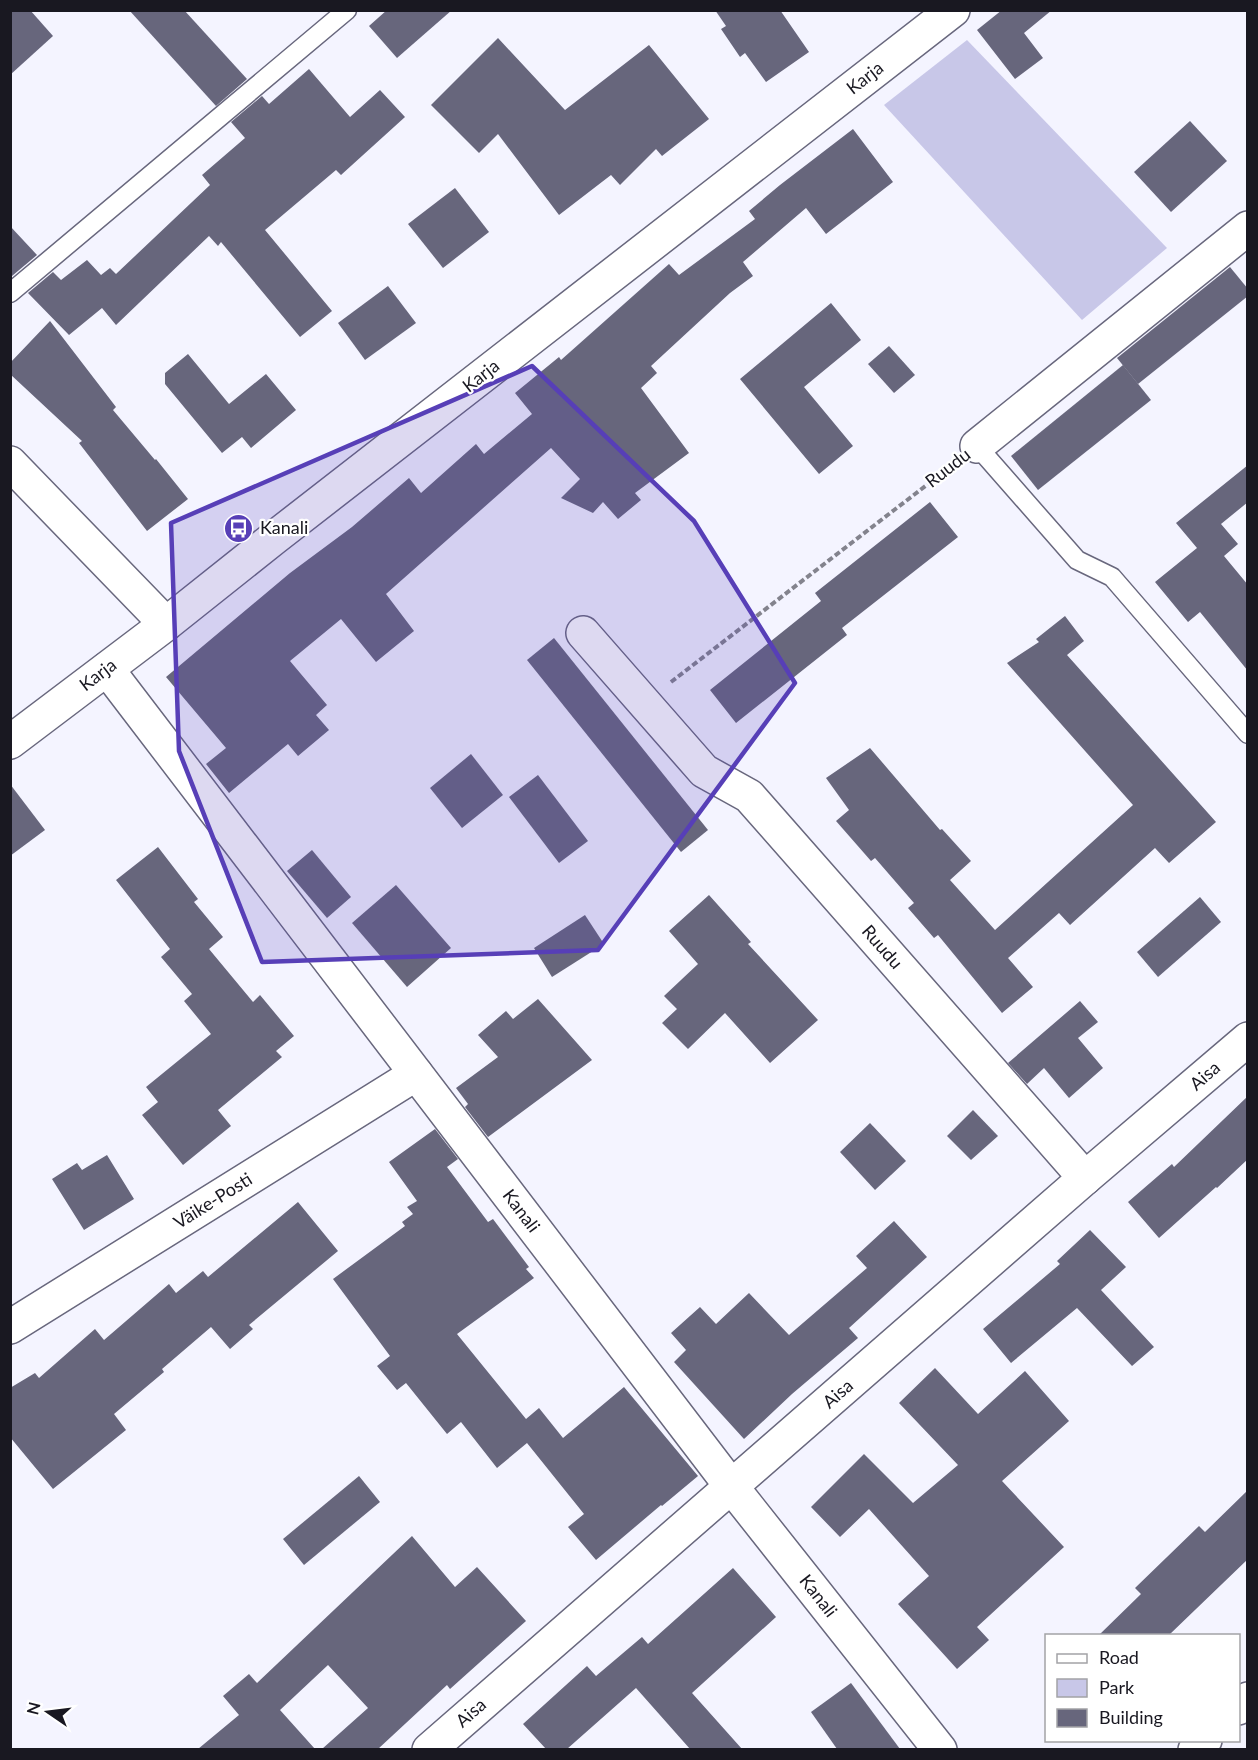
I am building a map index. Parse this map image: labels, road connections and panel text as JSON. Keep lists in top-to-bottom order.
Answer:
{
  "streets": {
    "street": [
      "Karja",
      "Ruudu",
      "Aisa",
      "Väike-Posti",
      "Kanali"
    ]
  },
  "crossings": [
    ["Karja", "Kanali"],
    ["Ruudu", "Aisa"],
    ["Aisa", "Kanali"],
    ["Väike-Posti", "Kanali"]
  ],
  "places": {
    "bus stop": ["Kanali"]
  },
  "legend": ["Road", "Park", "Building"],
  "north": "left"
}
